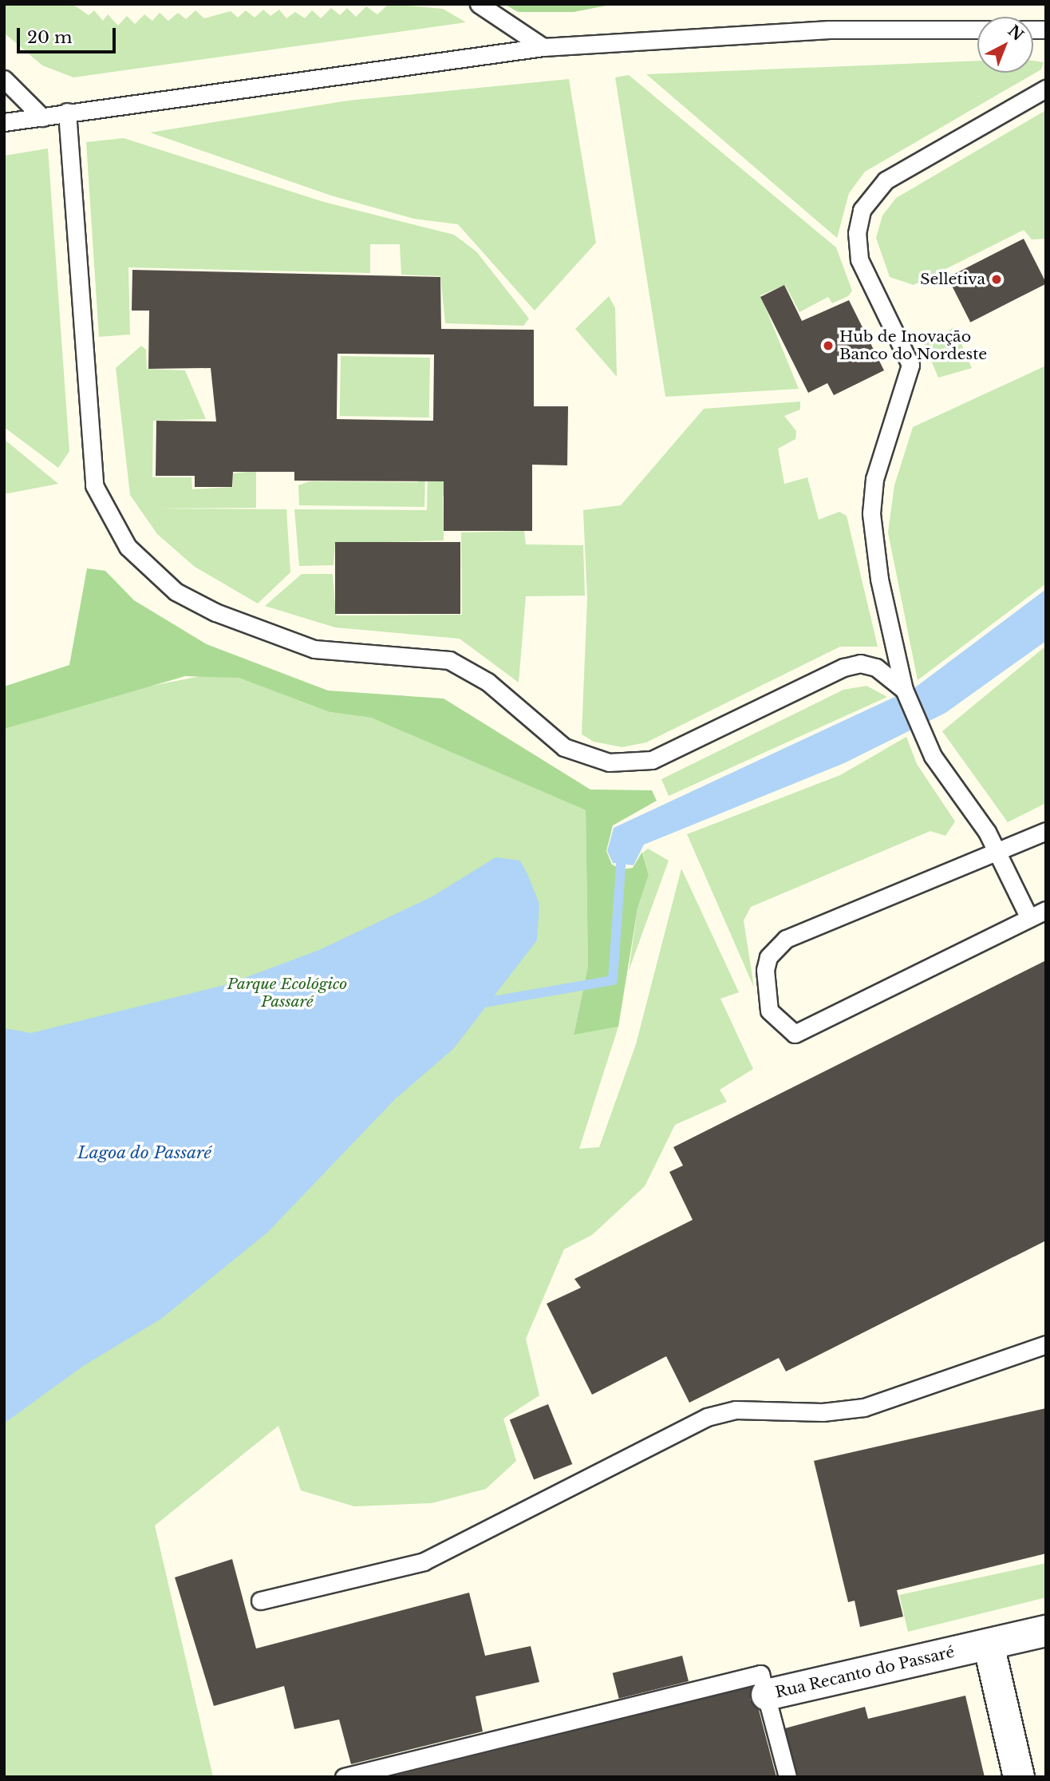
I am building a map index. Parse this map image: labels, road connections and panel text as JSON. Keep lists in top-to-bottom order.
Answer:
{
  "streets": {
    "street": ["Rua Recanto do Passaré"]
  },
  "water": ["Lagoa do Passaré"],
  "parks": ["Parque Ecológico Passaré"],
  "places": ["Selletiva", "Hub de Inovação Banco do Nordeste"],
  "scale_bar": "20 m",
  "north": "top right"
}
